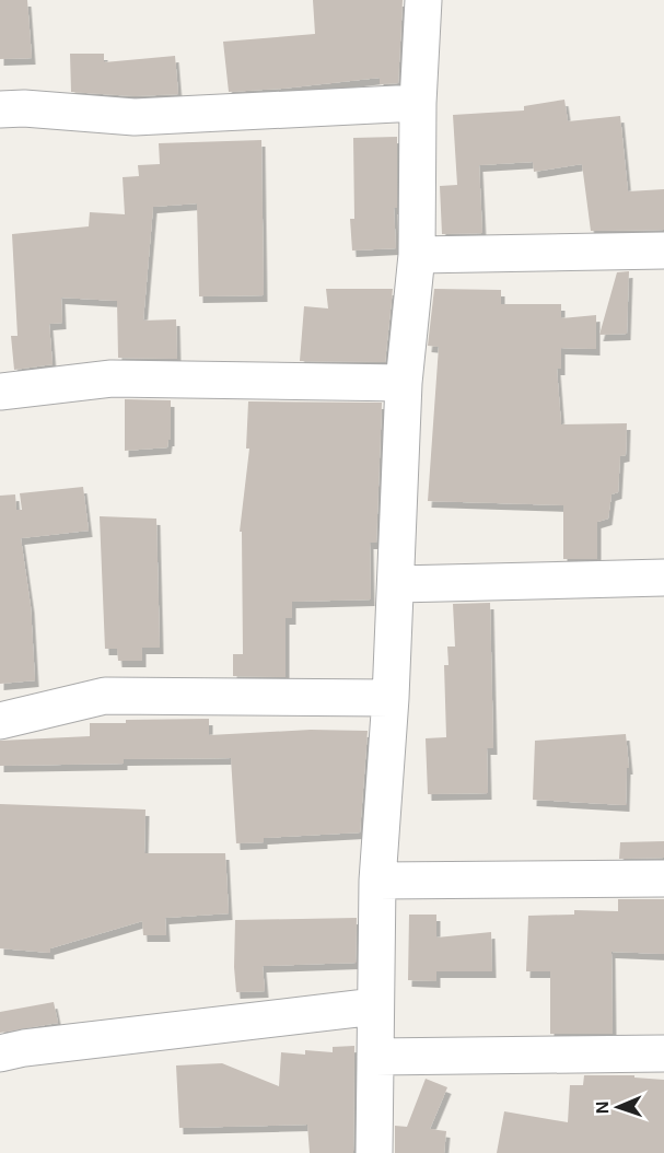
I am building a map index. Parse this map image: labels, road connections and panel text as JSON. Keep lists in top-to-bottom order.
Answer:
{
  "north": "left"
}
